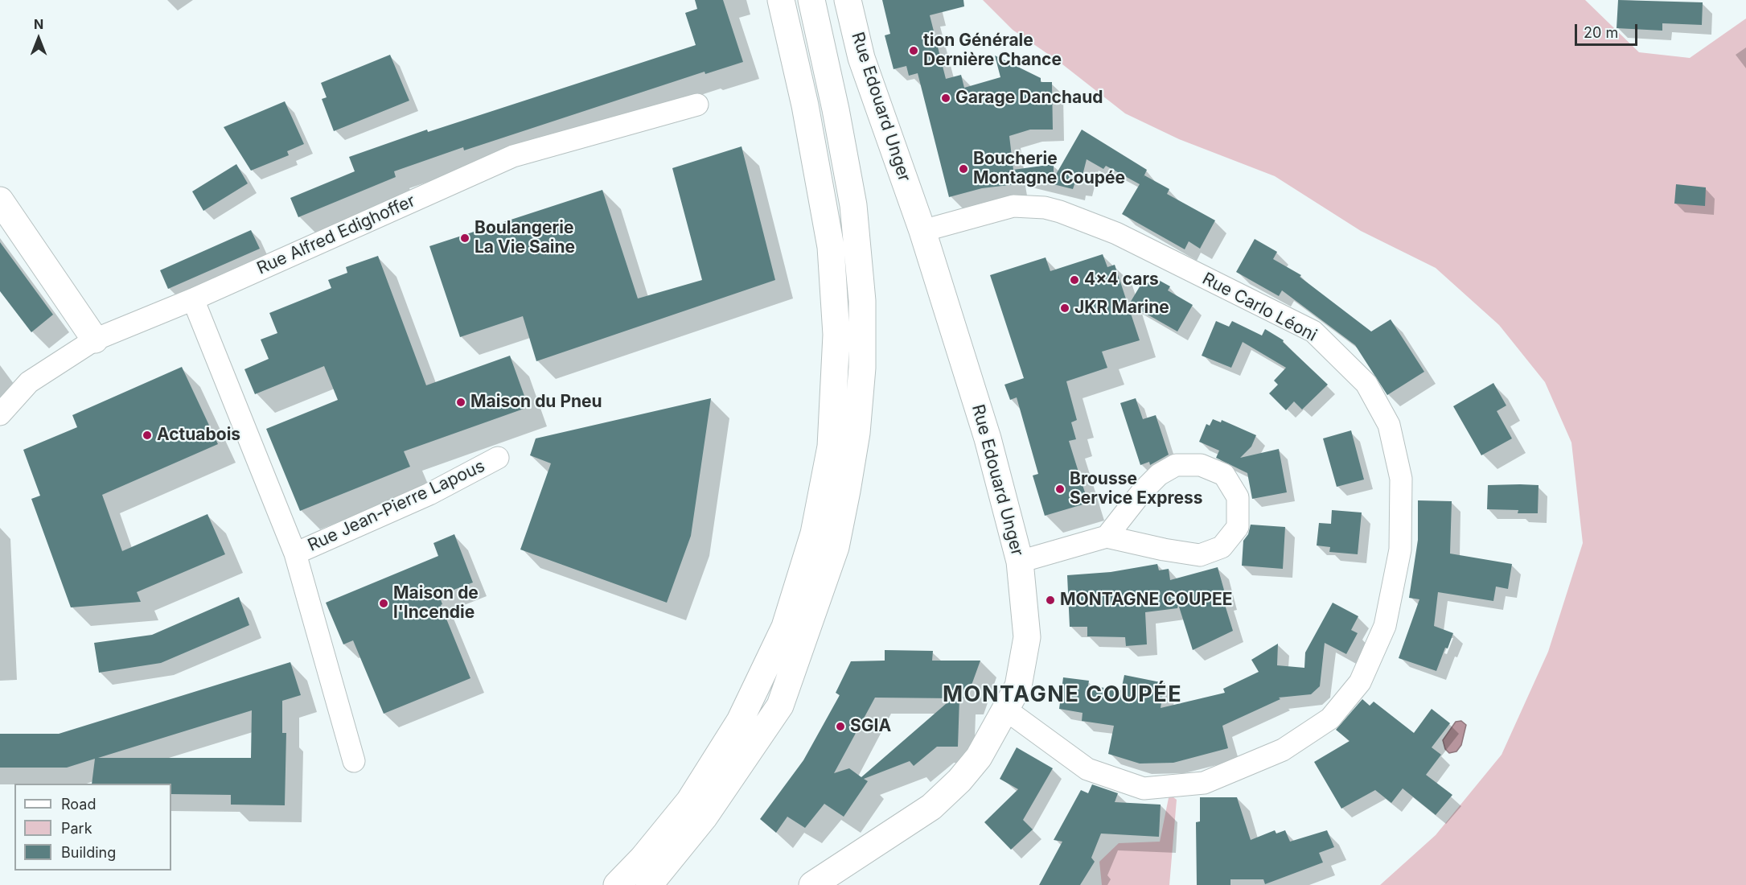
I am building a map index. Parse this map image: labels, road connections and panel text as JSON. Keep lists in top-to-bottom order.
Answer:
{
  "streets": {
    "main road": ["Rue Edouard Unger"],
    "street": ["Rue Alfred Edighoffer", "Rue Carlo Léoni", "Rue Jean-Pierre Lapous"]
  },
  "crossings": [
    ["Rue Edouard Unger", "Rue Carlo Léoni"],
    ["Rue Alfred Edighoffer", "Rue Jean-Pierre Lapous"]
  ],
  "districts": ["MONTAGNE COUPÉE"],
  "places": [
    "tion Générale Dernière Chance",
    "Garage Danchaud",
    "Boucherie Montagne Coupée",
    "Boulangerie La Vie Saine",
    "4x4 cars",
    "JKR Marine",
    "Maison du Pneu",
    "Actuabois",
    "Brousse Service Express",
    "MONTAGNE COUPEE",
    "Maison de l'Incendie",
    "SGIA"
  ],
  "legend": ["Road", "Park", "Building"],
  "scale_bar": "20 m",
  "north": "top"
}
